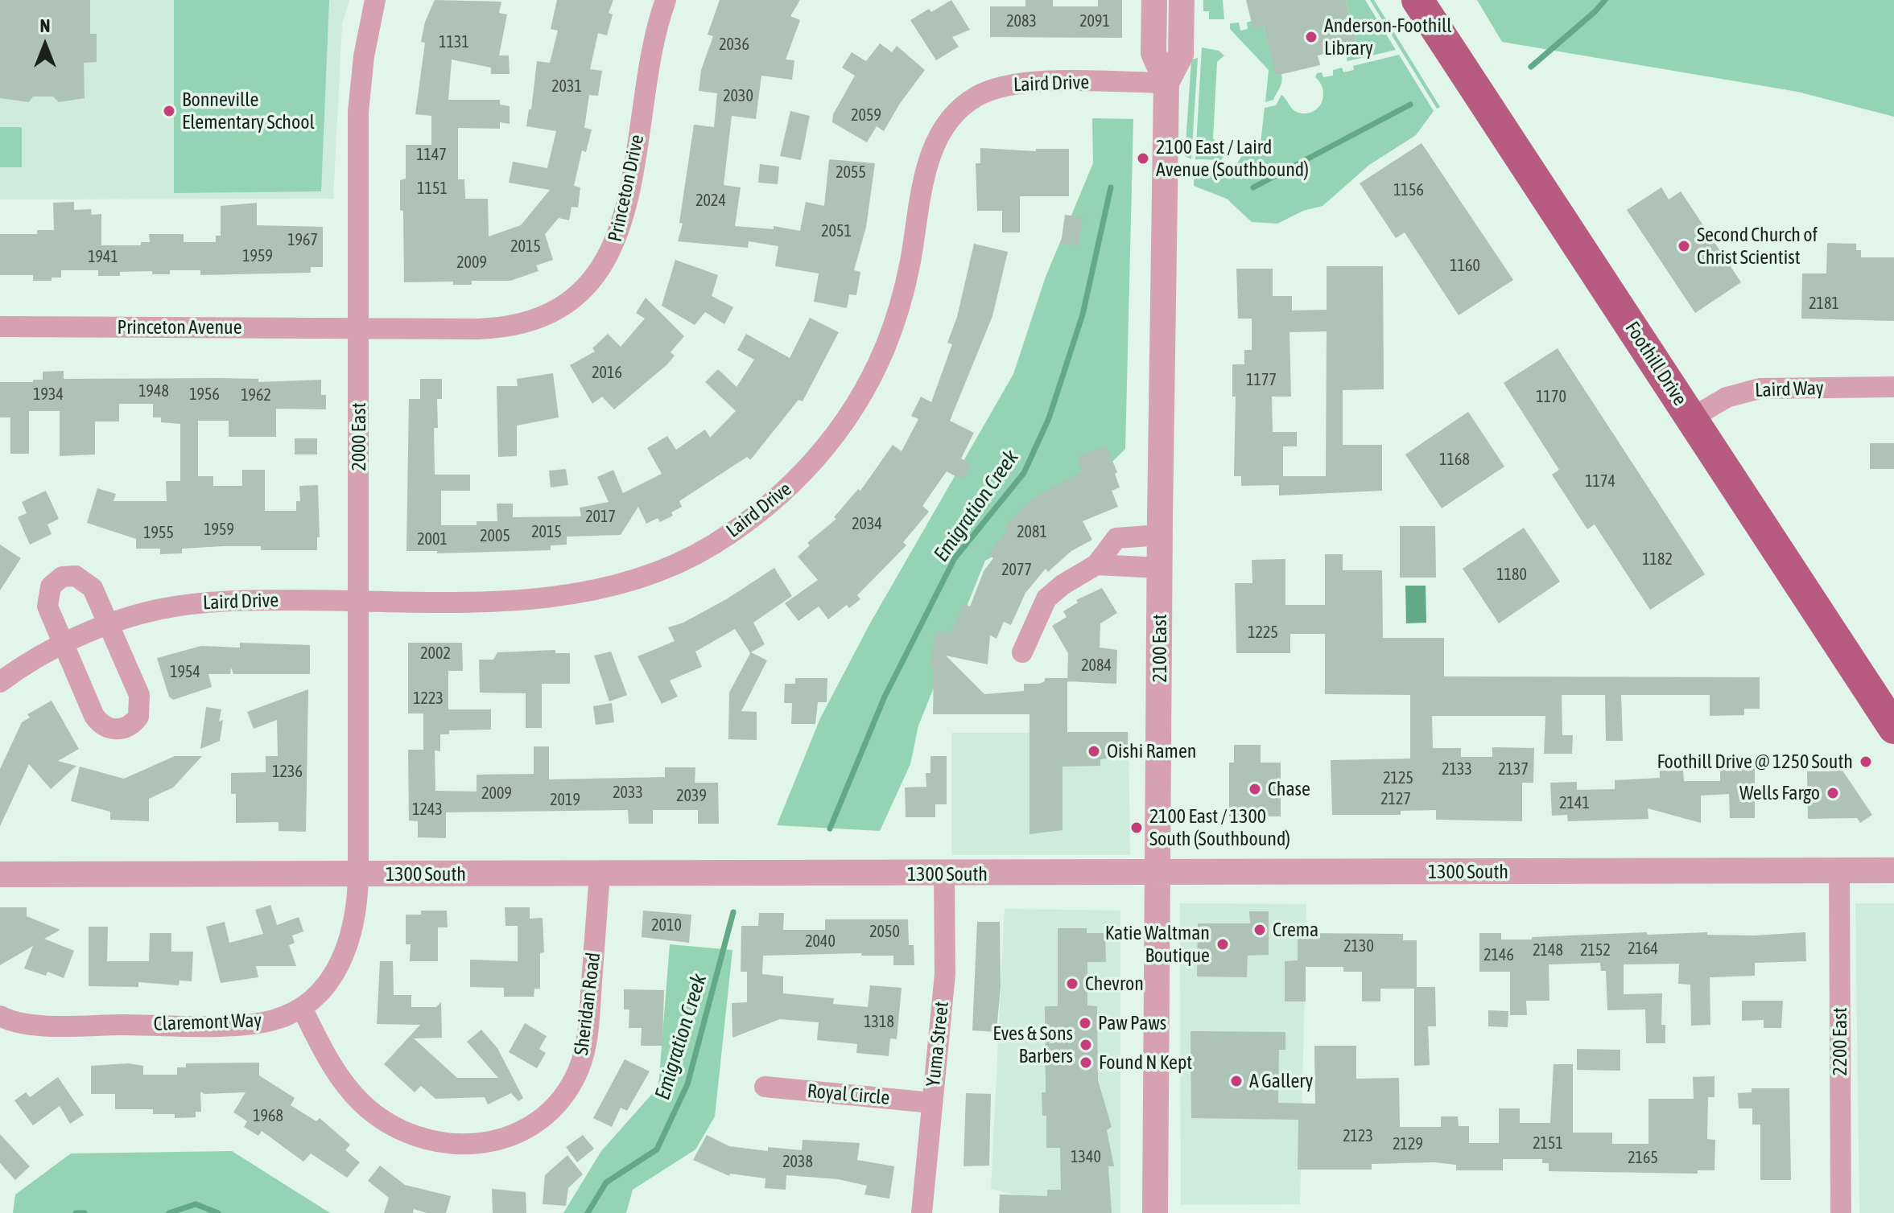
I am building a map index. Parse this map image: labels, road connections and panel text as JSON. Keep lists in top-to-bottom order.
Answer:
{
  "streets": {
    "main road": ["Foothill Drive"],
    "street": [
      "Laird Drive",
      "Princeton Drive",
      "Princeton Avenue",
      "Laird Way",
      "2000 East",
      "2100 East",
      "1300 South",
      "Sheridan Road",
      "Claremont Way",
      "2200 East",
      "Yuma Street",
      "Royal Circle"
    ]
  },
  "crossings": [
    ["Laird Drive", "2000 East"],
    ["Laird Drive", "2100 East"],
    ["Princeton Drive", "Princeton Avenue"],
    ["Princeton Drive", "2000 East"],
    ["Princeton Avenue", "2000 East"],
    ["Foothill Drive", "Laird Way"],
    ["2000 East", "1300 South"],
    ["2000 East", "Claremont Way"],
    ["2100 East", "1300 South"],
    ["1300 South", "Sheridan Road"],
    ["1300 South", "Claremont Way"],
    ["1300 South", "2200 East"],
    ["1300 South", "Yuma Street"],
    ["Sheridan Road", "Claremont Way"],
    ["Yuma Street", "Royal Circle"]
  ],
  "water": ["Emigration Creek"],
  "places": [
    "Anderson-Foothill Library",
    "Bonneville Elementary School",
    "2100 East / Laird Avenue (Southbound)",
    "Second Church of Christ Scientist",
    "Oishi Ramen",
    "Foothill Drive @ 1250 South",
    "Chase",
    "Wells Fargo",
    "2100 East / 1300 South (Southbound)",
    "Crema",
    "Katie Waltman Boutique",
    "Chevron",
    "Paw Paws",
    "Eves & Sons Barbers",
    "Found N Kept",
    "A Gallery"
  ],
  "house_numbers": [
    "2083",
    "2091",
    "1131",
    "2036",
    "2031",
    "2030",
    "2059",
    "1147",
    "2055",
    "1151",
    "1156",
    "2024",
    "2051",
    "1967",
    "2015",
    "1959",
    "1941",
    "2009",
    "1160",
    "2181",
    "2016",
    "1177",
    "1948",
    "1934",
    "1956",
    "1962",
    "1170",
    "1168",
    "1174",
    "2017",
    "2034",
    "1959",
    "2015",
    "2081",
    "1955",
    "2005",
    "2001",
    "1182",
    "2077",
    "1180",
    "1225",
    "2002",
    "2084",
    "1954",
    "1223",
    "2133",
    "2137",
    "1236",
    "2125",
    "2033",
    "2009",
    "2039",
    "2127",
    "2019",
    "2141",
    "1243",
    "2010",
    "2050",
    "2040",
    "2130",
    "2164",
    "2148",
    "2152",
    "2146",
    "1318",
    "1968",
    "2123",
    "2151",
    "2129",
    "1340",
    "2165",
    "2038"
  ],
  "north": "top"
}
